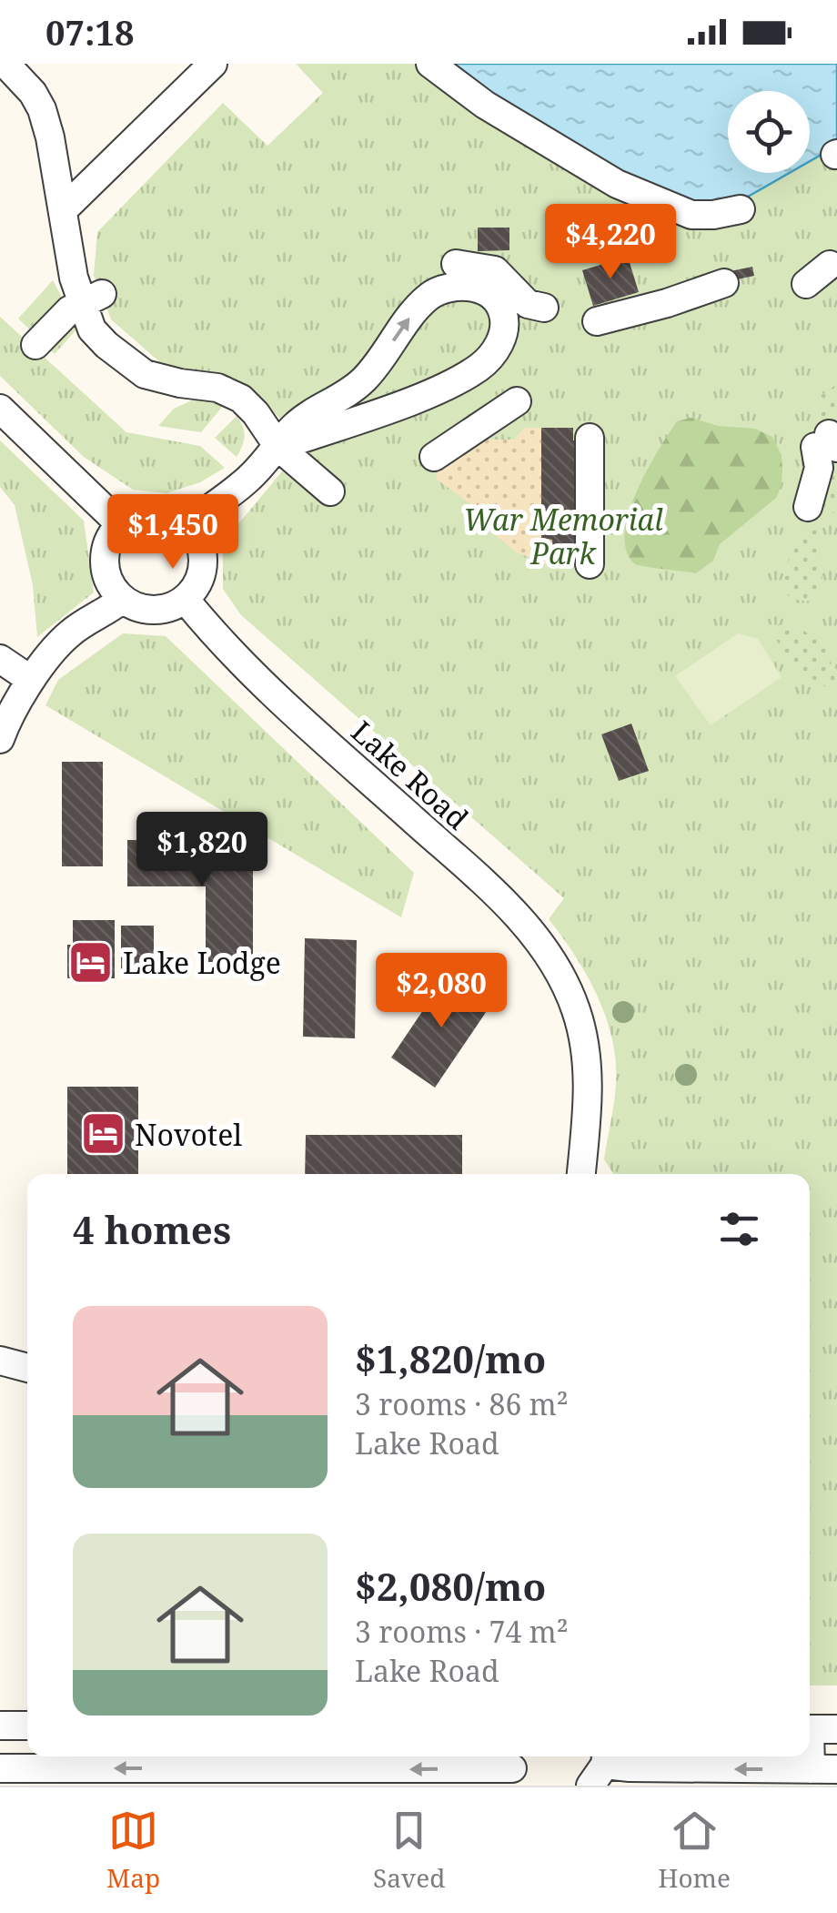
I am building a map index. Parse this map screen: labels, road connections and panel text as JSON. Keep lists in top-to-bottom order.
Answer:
{
  "streets": {
    "street": ["Lake Road"]
  },
  "parks": ["War Memorial Park"],
  "places": {
    "hotel": ["Lake Lodge", "Novotel"]
  },
  "page": {
    "status": "07:18",
    "price": [
      "$4,220",
      "$1,450",
      "$1,820",
      "$2,080"
    ],
    "heading": "4 homes",
    "list": [
      {
        "name": "$1,820/mo",
        "note": "3 rooms · 86 m² · Lake Road"
      },
      {
        "name": "$2,080/mo",
        "note": "3 rooms · 74 m² · Lake Road"
      }
    ],
    "tabs": ["Map", "Saved", "Home"]
  }
}
